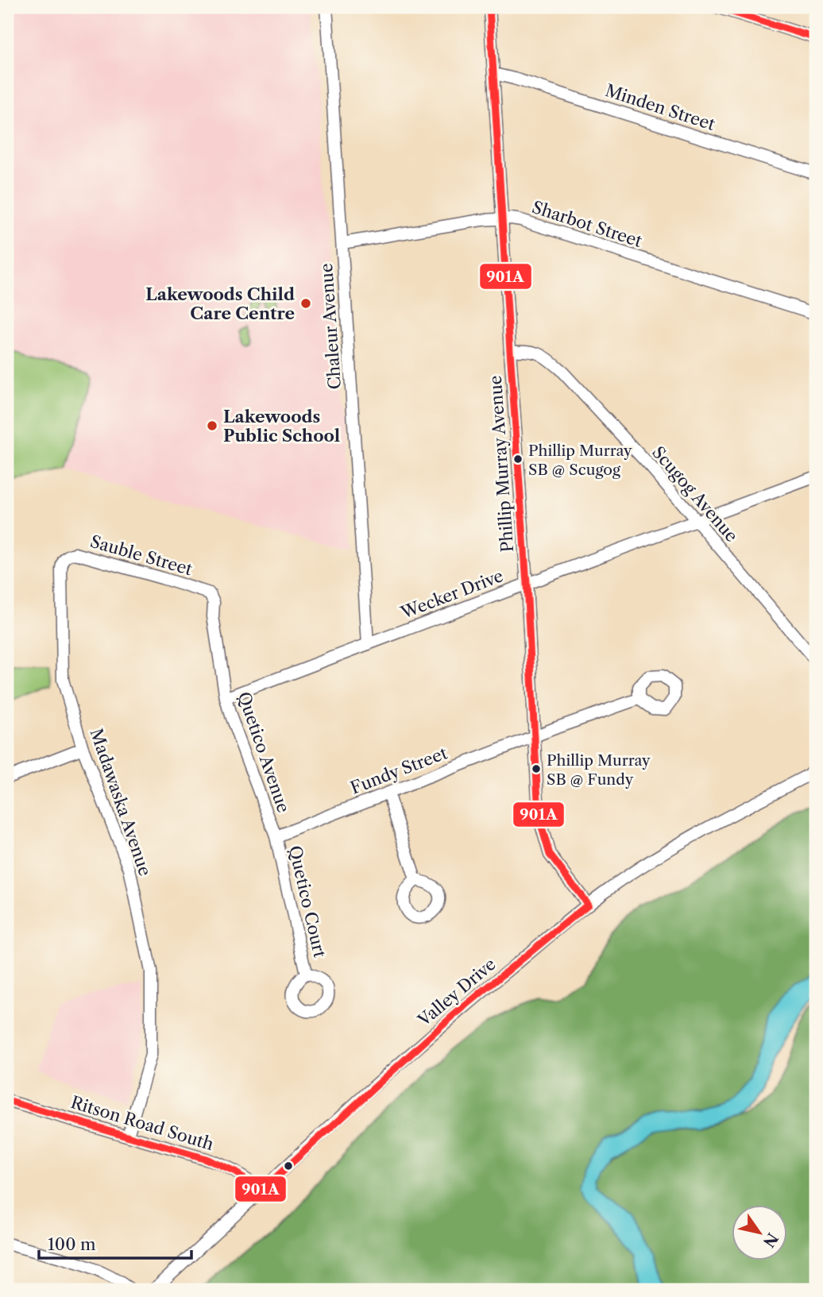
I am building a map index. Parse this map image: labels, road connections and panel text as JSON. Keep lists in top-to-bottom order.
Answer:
{
  "streets": {
    "street": [
      "Minden Street",
      "Sharbot Street",
      "Chaleur Avenue",
      "Phillip Murray Avenue",
      "Scugog Avenue",
      "Sauble Street",
      "Wecker Drive",
      "Quetico Avenue",
      "Fundy Street",
      "Madawaska Avenue",
      "Quetico Court",
      "Valley Drive",
      "Ritson Road South"
    ]
  },
  "crossings": [
    ["Minden Street", "Phillip Murray Avenue"],
    ["Sharbot Street", "Chaleur Avenue"],
    ["Sharbot Street", "Phillip Murray Avenue"],
    ["Chaleur Avenue", "Wecker Drive"],
    ["Phillip Murray Avenue", "Scugog Avenue"],
    ["Phillip Murray Avenue", "Wecker Drive"],
    ["Phillip Murray Avenue", "Fundy Street"],
    ["Phillip Murray Avenue", "Valley Drive"],
    ["Scugog Avenue", "Wecker Drive"],
    ["Sauble Street", "Quetico Avenue"],
    ["Sauble Street", "Madawaska Avenue"],
    ["Wecker Drive", "Quetico Avenue"],
    ["Quetico Avenue", "Fundy Street"],
    ["Quetico Avenue", "Quetico Court"],
    ["Fundy Street", "Quetico Court"],
    ["Madawaska Avenue", "Ritson Road South"],
    ["Valley Drive", "Ritson Road South"]
  ],
  "places": [
    "Lakewoods Child Care Centre",
    "Lakewoods Public School",
    "Phillip Murray SB @ Scugog",
    "Phillip Murray SB @ Fundy"
  ],
  "lines": ["transit line 901A"],
  "scale_bar": "100 m",
  "north": "bottom right"
}
